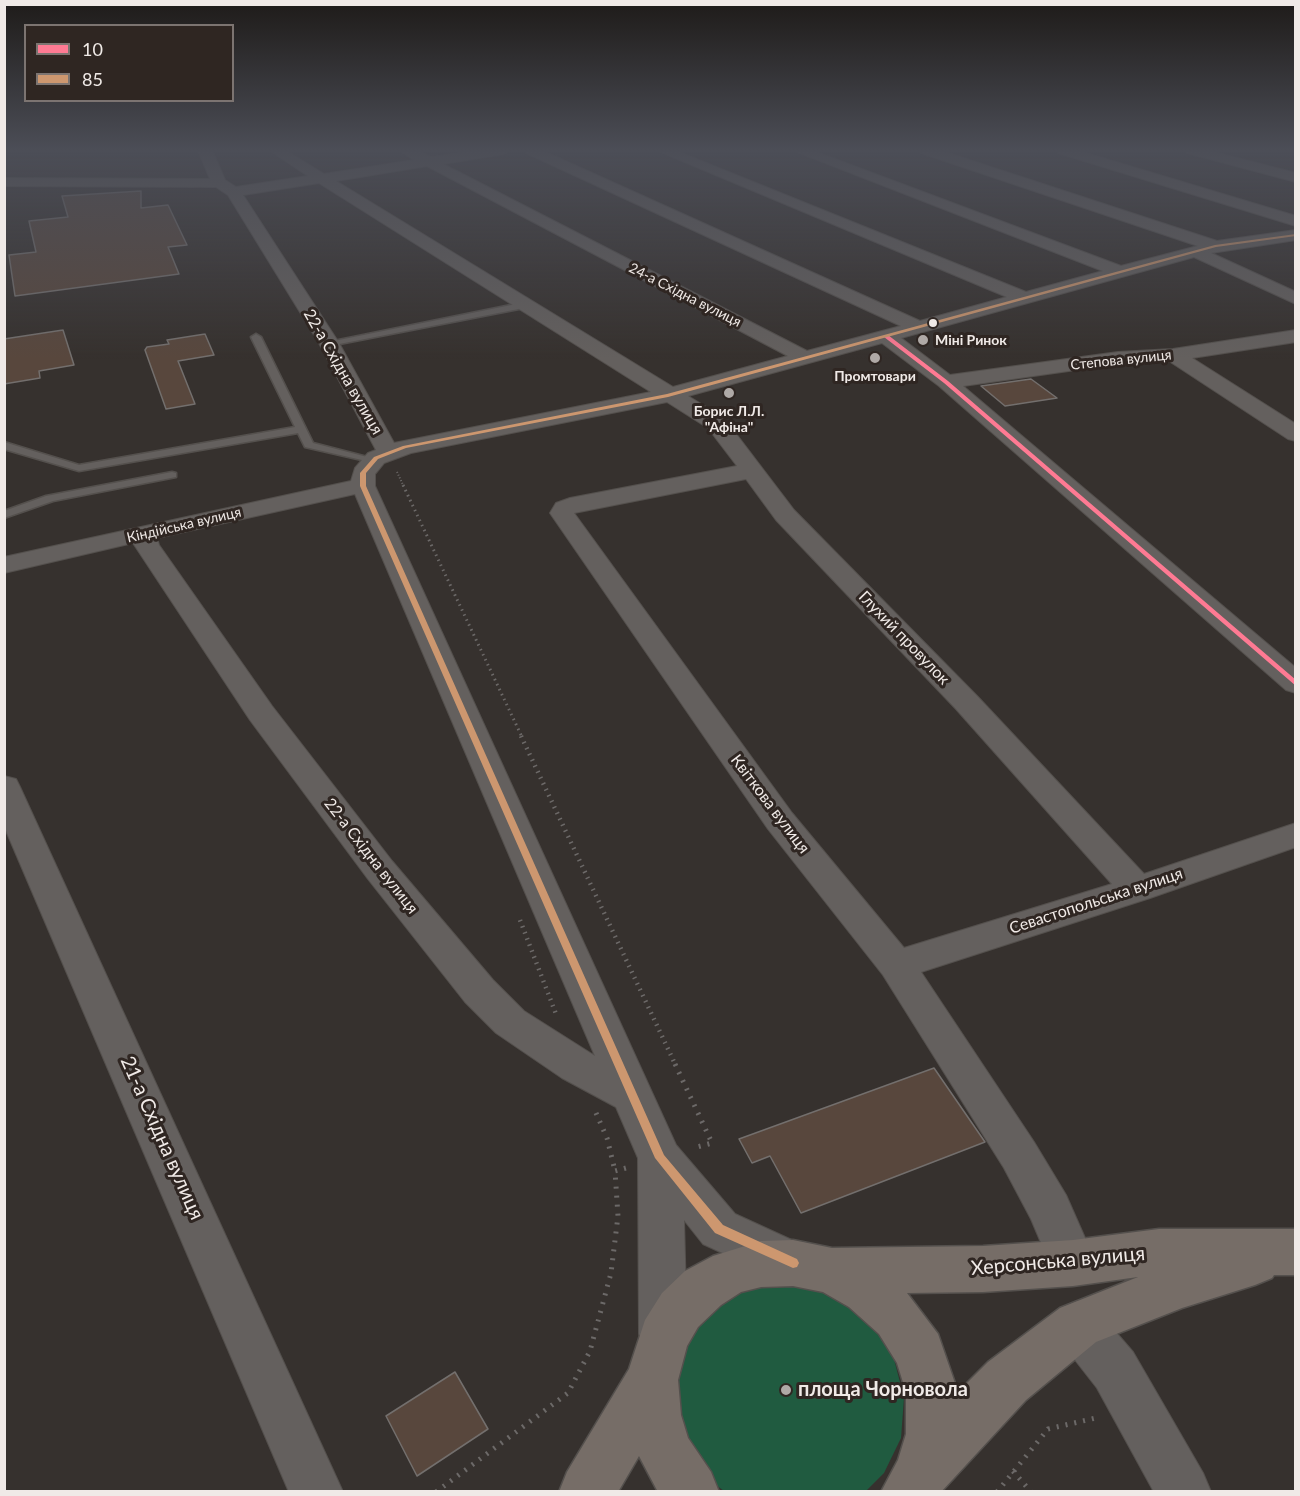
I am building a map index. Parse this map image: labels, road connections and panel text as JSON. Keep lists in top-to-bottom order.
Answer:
{
  "streets": {
    "main road": ["Херсонська вулиця"],
    "street": [
      "24-а Східна вулиця",
      "Степова вулиця",
      "22-а Східна вулиця",
      "Кіндійська вулиця",
      "Глухий провулок",
      "Квіткова вулиця",
      "Севастопольська вулиця",
      "21-а Східна вулиця"
    ]
  },
  "crossings": [
    ["24-а Східна вулиця", "Кіндійська вулиця"],
    ["22-а Східна вулиця", "Кіндійська вулиця"],
    ["Кіндійська вулиця", "Глухий провулок"],
    ["Глухий провулок", "Квіткова вулиця"],
    ["Глухий провулок", "Севастопольська вулиця"],
    ["Квіткова вулиця", "Севастопольська вулиця"],
    ["Квіткова вулиця", "Херсонська вулиця"]
  ],
  "places": [
    "Міні Ринок",
    "Промтовари",
    "Борис Л.Л. \"Афіна\"",
    "площа Чорновола"
  ],
  "lines": ["transit line 85", "transit line 10"],
  "legend": ["10", "85"]
}
